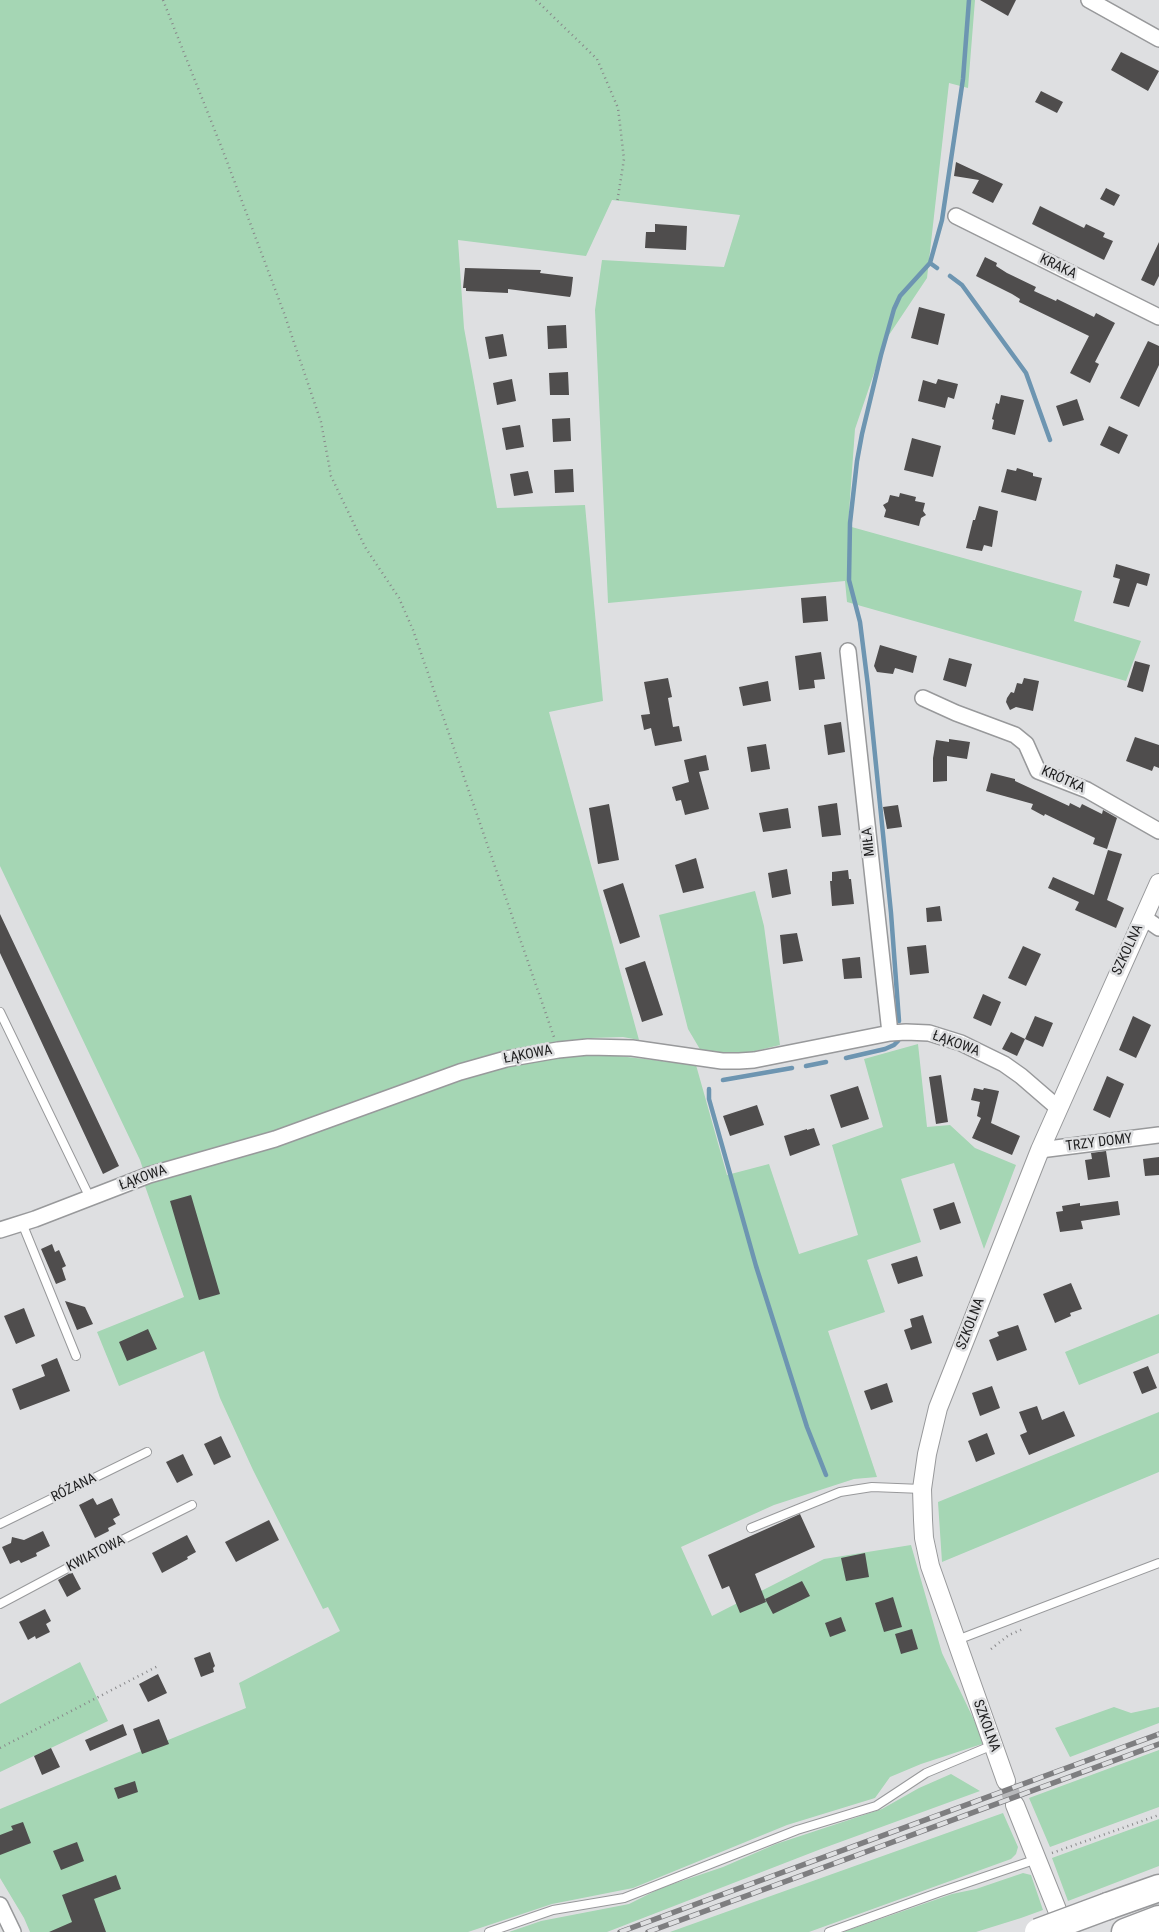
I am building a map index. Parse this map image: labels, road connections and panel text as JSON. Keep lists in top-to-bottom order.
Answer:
{
  "streets": {
    "street": [
      "KRAKA",
      "KRÓTKA",
      "MIŁA",
      "SZKOLNA",
      "ŁĄKOWA",
      "TRZY DOMY"
    ],
    "lane": ["RÓŻANA", "KWIATOWA"]
  },
  "crossings": [
    ["MIŁA", "ŁĄKOWA"],
    ["SZKOLNA", "ŁĄKOWA"],
    ["SZKOLNA", "TRZY DOMY"]
  ]
}
